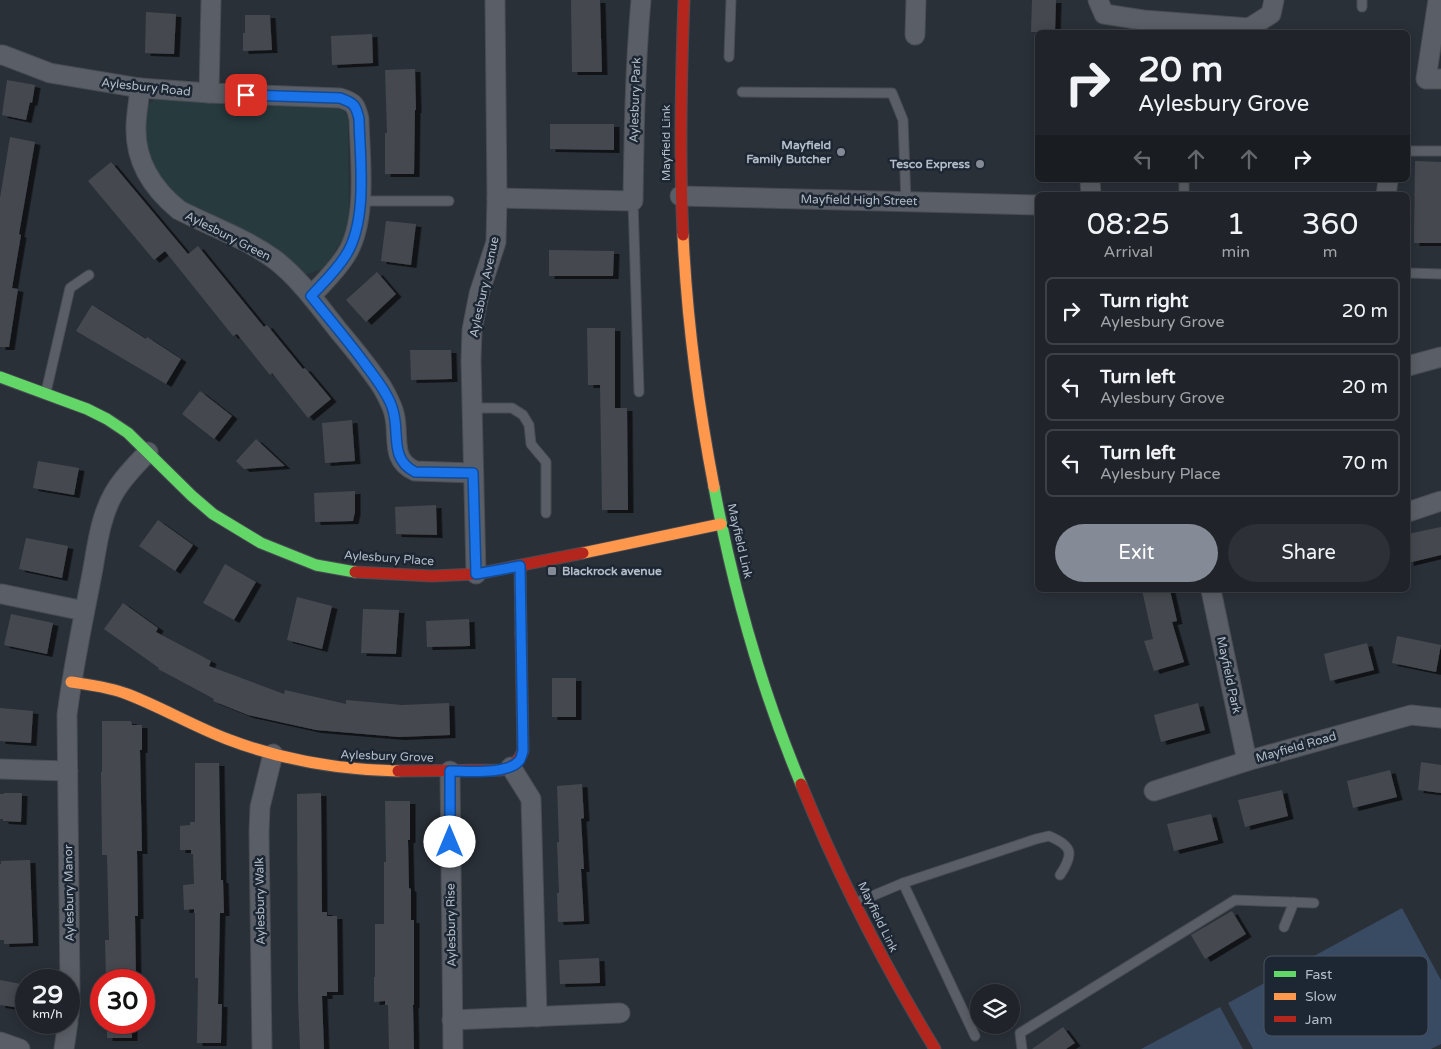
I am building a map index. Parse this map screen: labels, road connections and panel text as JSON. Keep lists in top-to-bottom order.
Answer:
{
  "streets": {
    "street": [
      "Aylesbury Road",
      "Aylesbury Park",
      "Mayfield Link",
      "Mayfield High Street",
      "Aylesbury Green",
      "Aylesbury Avenue",
      "Aylesbury Place",
      "Mayfield Park",
      "Mayfield Road",
      "Aylesbury Grove",
      "Aylesbury Manor",
      "Aylesbury Walk",
      "Aylesbury Rise"
    ]
  },
  "crossings": [
    ["Aylesbury Road", "Aylesbury Green"],
    ["Mayfield Link", "Mayfield High Street"],
    ["Mayfield Link", "Aylesbury Place"],
    ["Aylesbury Green", "Aylesbury Avenue"],
    ["Aylesbury Avenue", "Aylesbury Place"],
    ["Aylesbury Place", "Aylesbury Manor"],
    ["Mayfield Park", "Mayfield Road"],
    ["Aylesbury Grove", "Aylesbury Manor"],
    ["Aylesbury Grove", "Aylesbury Walk"],
    ["Aylesbury Grove", "Aylesbury Rise"]
  ],
  "places": {
    "other": ["Mayfield Family Butcher", "Tesco Express"],
    "transit": ["Blackrock avenue"]
  },
  "legend": ["Fast", "Slow", "Jam"],
  "page": {
    "turn": ["20 m", "Aylesbury Grove"],
    "eta": [
      "08:25",
      "Arrival",
      "1",
      "min",
      "360",
      "m"
    ],
    "list": [
      {
        "name": "Turn right",
        "note": "Aylesbury Grove",
        "value": "20 m"
      },
      {
        "name": "Turn left",
        "note": "Aylesbury Grove",
        "value": "20 m"
      },
      {
        "name": "Turn left",
        "note": "Aylesbury Place",
        "value": "70 m"
      }
    ],
    "buttons": ["Exit", "Share"],
    "speed": "29 km/h",
    "limit": "30"
  }
}
